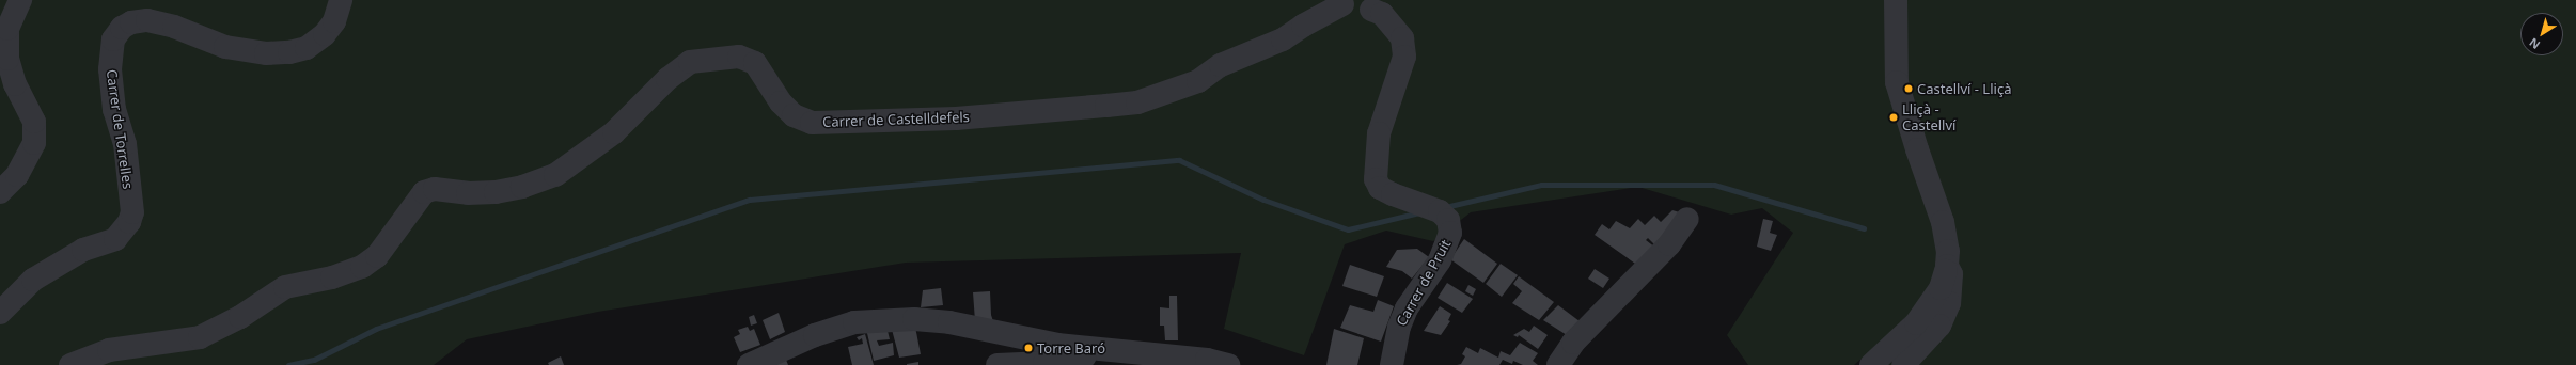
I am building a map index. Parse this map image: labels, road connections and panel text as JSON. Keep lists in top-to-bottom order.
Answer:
{
  "streets": {
    "street": ["Carrer de Castelldefels", "Carrer de Torrelles", "Carrer de Pruit"]
  },
  "places": ["Castellví - Lliçà", "Lliçà - Castellví", "Torre Baró"],
  "north": "bottom left"
}
